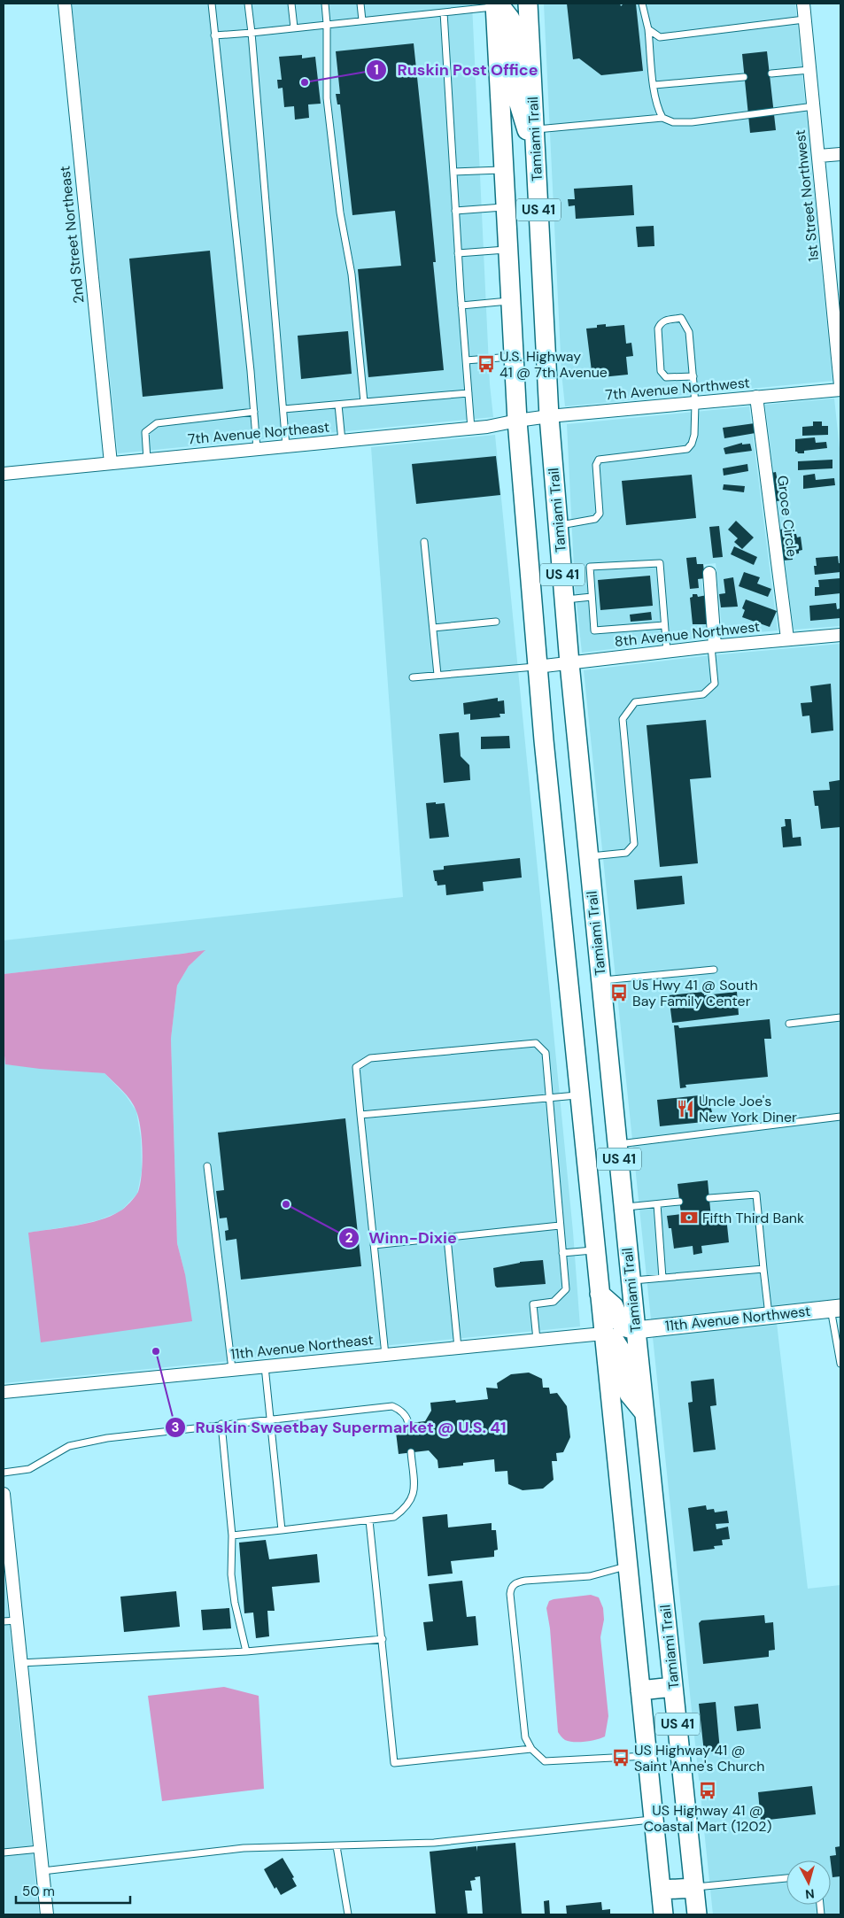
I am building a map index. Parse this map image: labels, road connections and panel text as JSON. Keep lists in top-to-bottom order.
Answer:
{
  "streets": {
    "main road": ["Tamiami Trail", "US 41"],
    "street": [
      "1st Street Northwest",
      "2nd Street Northeast",
      "7th Avenue Northwest",
      "7th Avenue Northeast",
      "Groce Circle",
      "8th Avenue Northwest",
      "11th Avenue Northwest",
      "11th Avenue Northeast"
    ]
  },
  "crossings": [
    ["Tamiami Trail", "7th Avenue Northwest"],
    ["Tamiami Trail", "8th Avenue Northwest"],
    ["Tamiami Trail", "11th Avenue Northwest"],
    ["US 41", "7th Avenue Northwest"],
    ["US 41", "7th Avenue Northeast"],
    ["US 41", "8th Avenue Northwest"],
    ["US 41", "11th Avenue Northeast"],
    ["2nd Street Northeast", "7th Avenue Northeast"],
    ["7th Avenue Northwest", "7th Avenue Northeast"],
    ["7th Avenue Northwest", "Groce Circle"],
    ["Groce Circle", "8th Avenue Northwest"]
  ],
  "places": {
    "other": ["Ruskin Post Office", "Winn-Dixie", "Ruskin Sweetbay Supermarket @ U.S. 41"],
    "bus stop": [
      "U.S. Highway 41 @ 7th Avenue",
      "Us Hwy 41 @ South Bay Family Center",
      "US Highway 41 @ Saint Anne's Church",
      "US Highway 41 @ Coastal Mart (1202)"
    ],
    "restaurant": ["Uncle Joe's New York Diner"],
    "bank": ["Fifth Third Bank"]
  },
  "scale_bar": "50 m",
  "north": "bottom"
}
